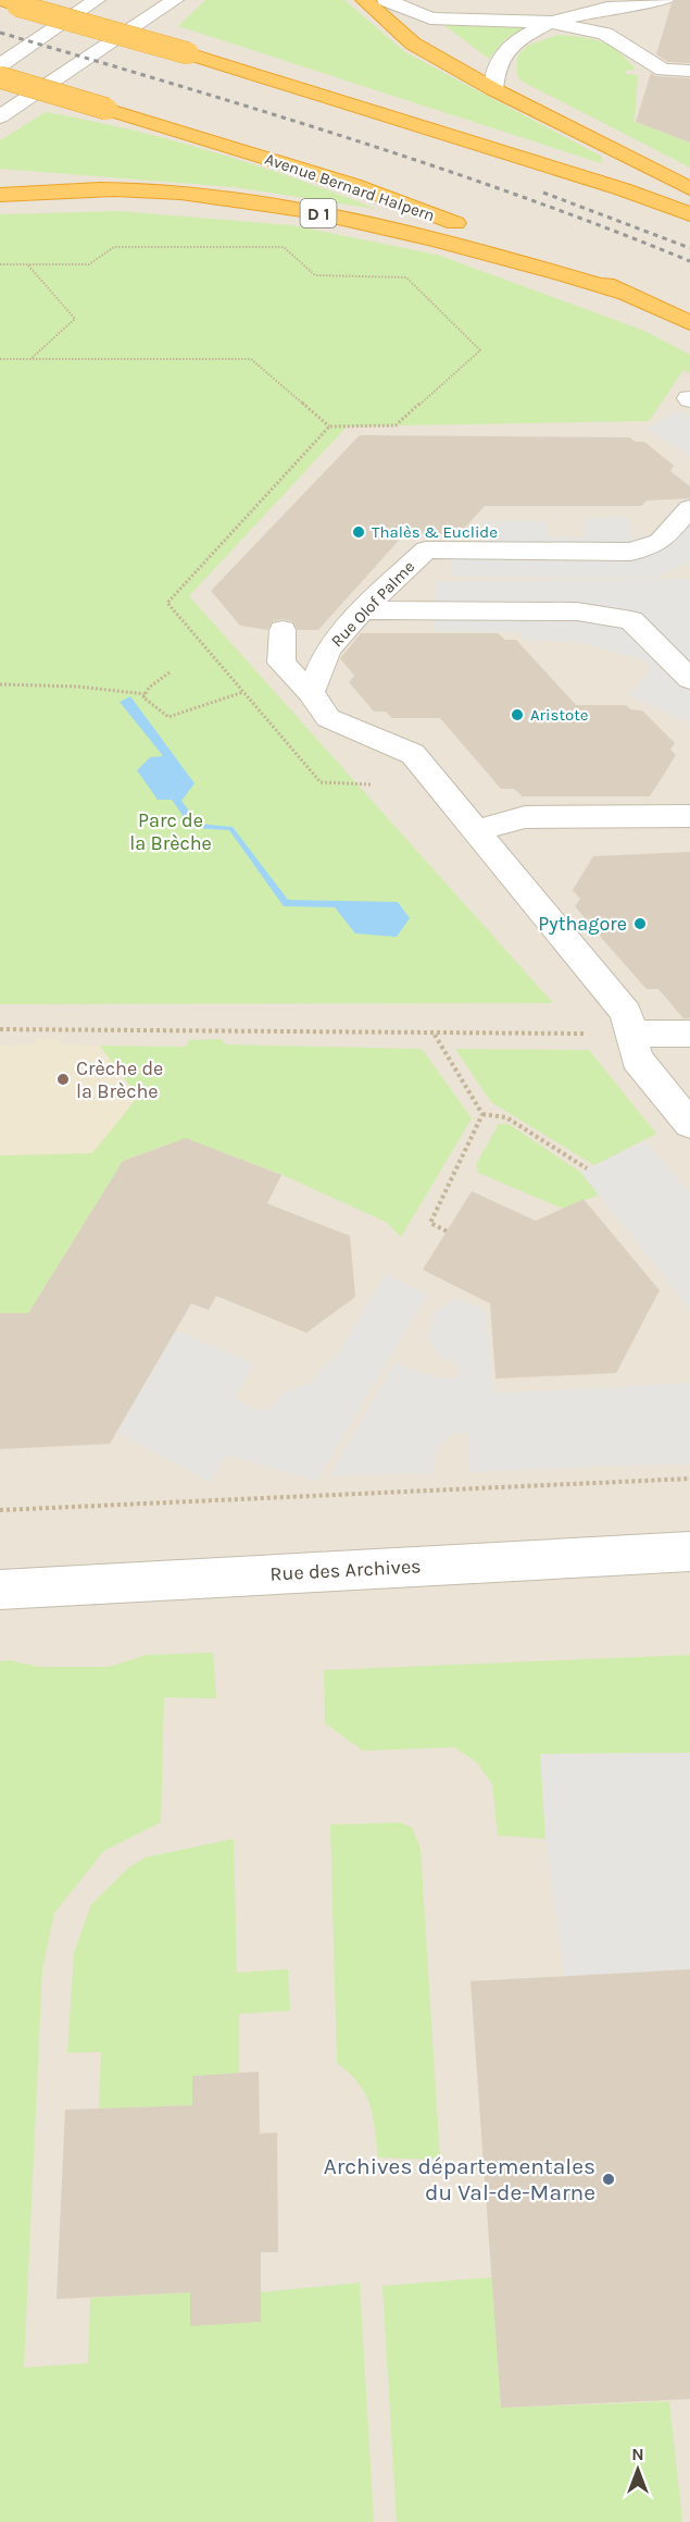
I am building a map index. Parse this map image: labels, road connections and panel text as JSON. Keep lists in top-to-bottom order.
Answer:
{
  "streets": {
    "highway": ["Avenue Bernard Halpern", "D 1"],
    "street": ["Rue Olof Palme", "Rue des Archives"]
  },
  "crossings": [
    ["Avenue Bernard Halpern", "D 1"]
  ],
  "parks": ["Parc de la Brèche"],
  "places": [
    "Thalès & Euclide",
    "Aristote",
    "Pythagore",
    "Crèche de la Brèche",
    "Archives départementales du Val-de-Marne"
  ],
  "north": "top"
}
